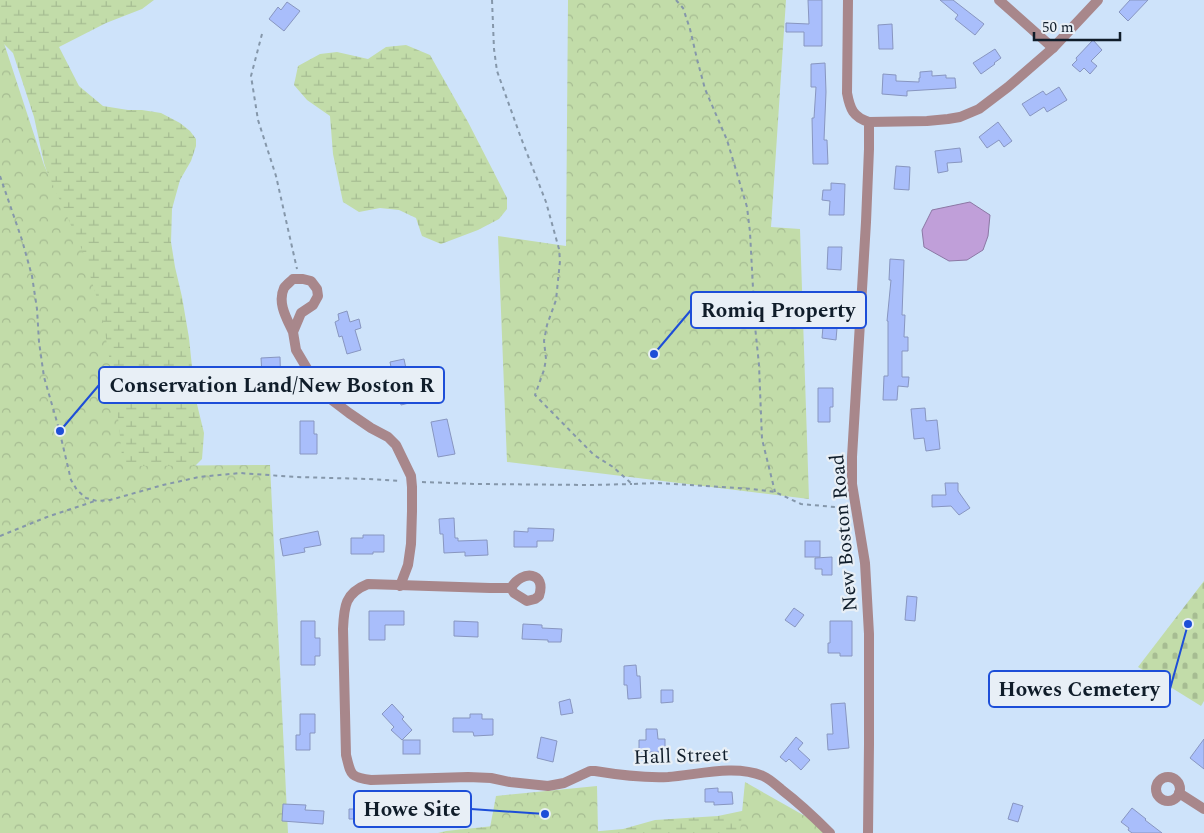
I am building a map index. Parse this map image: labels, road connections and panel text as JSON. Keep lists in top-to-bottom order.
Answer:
{
  "streets": {
    "street": ["New Boston Road", "Hall Street"]
  },
  "places": [
    "Romiq Property",
    "Conservation Land/New Boston R",
    "Howes Cemetery",
    "Howe Site"
  ],
  "scale_bar": "50 m"
}
